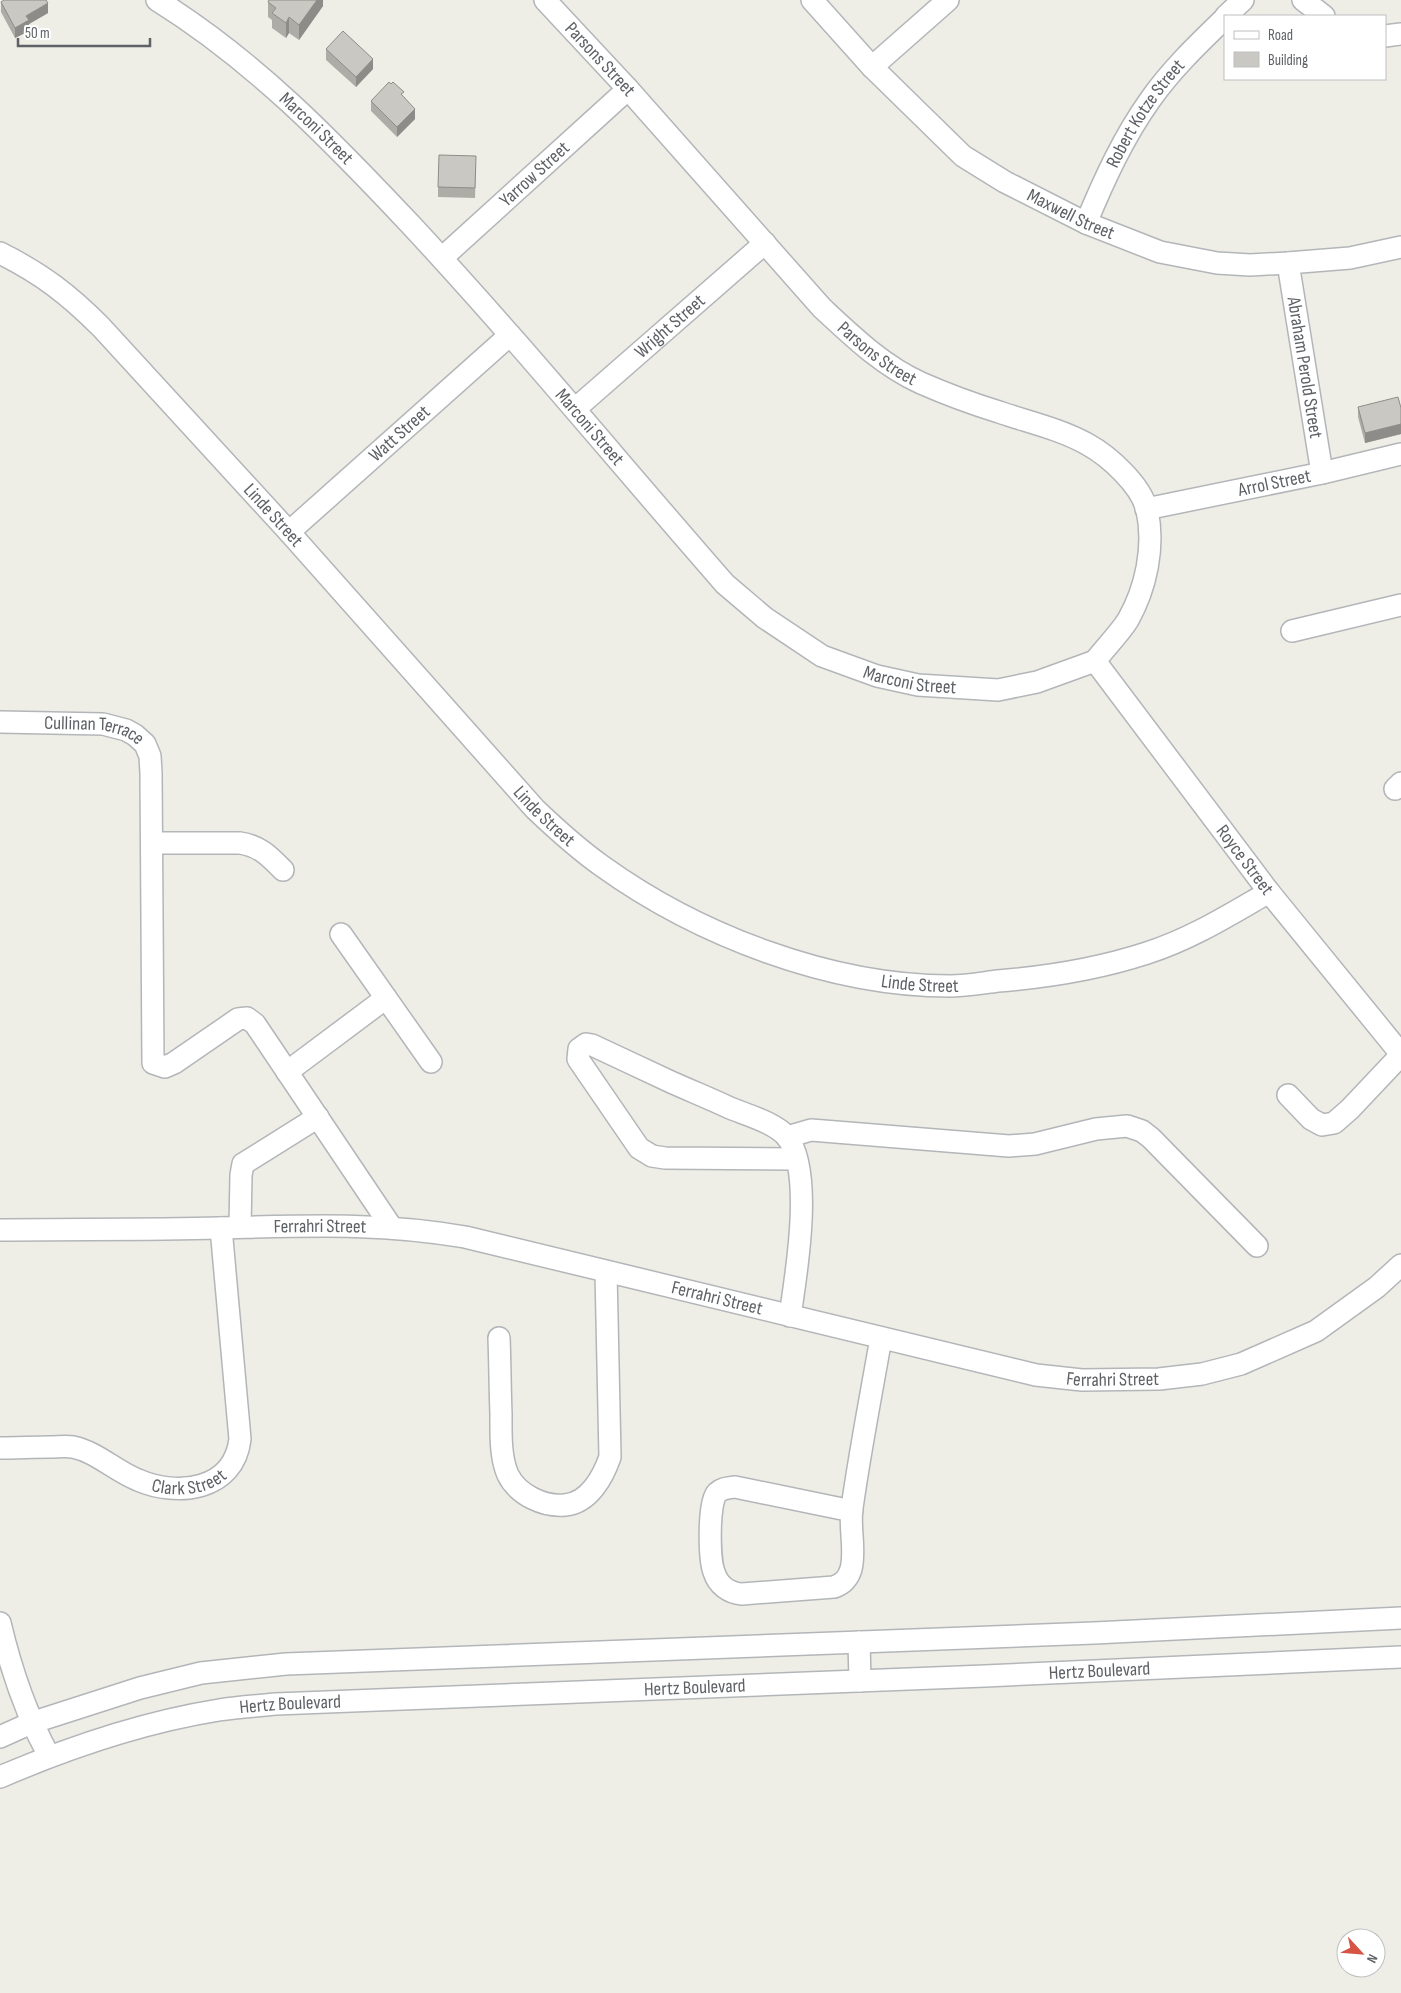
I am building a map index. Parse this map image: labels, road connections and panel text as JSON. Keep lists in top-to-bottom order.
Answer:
{
  "streets": {
    "street": [
      "Parsons Street",
      "Robert Kotze Street",
      "Marconi Street",
      "Yarrow Street",
      "Maxwell Street",
      "Wright Street",
      "Abraham Perold Street",
      "Watt Street",
      "Arrol Street",
      "Linde Street",
      "Cullinan Terrace",
      "Royce Street",
      "Ferrahri Street",
      "Clark Street",
      "Hertz Boulevard"
    ]
  },
  "crossings": [
    ["Parsons Street", "Marconi Street"],
    ["Parsons Street", "Yarrow Street"],
    ["Parsons Street", "Wright Street"],
    ["Parsons Street", "Arrol Street"],
    ["Parsons Street", "Royce Street"],
    ["Robert Kotze Street", "Maxwell Street"],
    ["Marconi Street", "Yarrow Street"],
    ["Marconi Street", "Wright Street"],
    ["Marconi Street", "Watt Street"],
    ["Marconi Street", "Royce Street"],
    ["Maxwell Street", "Abraham Perold Street"],
    ["Abraham Perold Street", "Arrol Street"],
    ["Watt Street", "Linde Street"],
    ["Linde Street", "Royce Street"],
    ["Ferrahri Street", "Clark Street"]
  ],
  "legend": ["Road", "Building"],
  "scale_bar": "50 m",
  "north": "bottom right"
}
